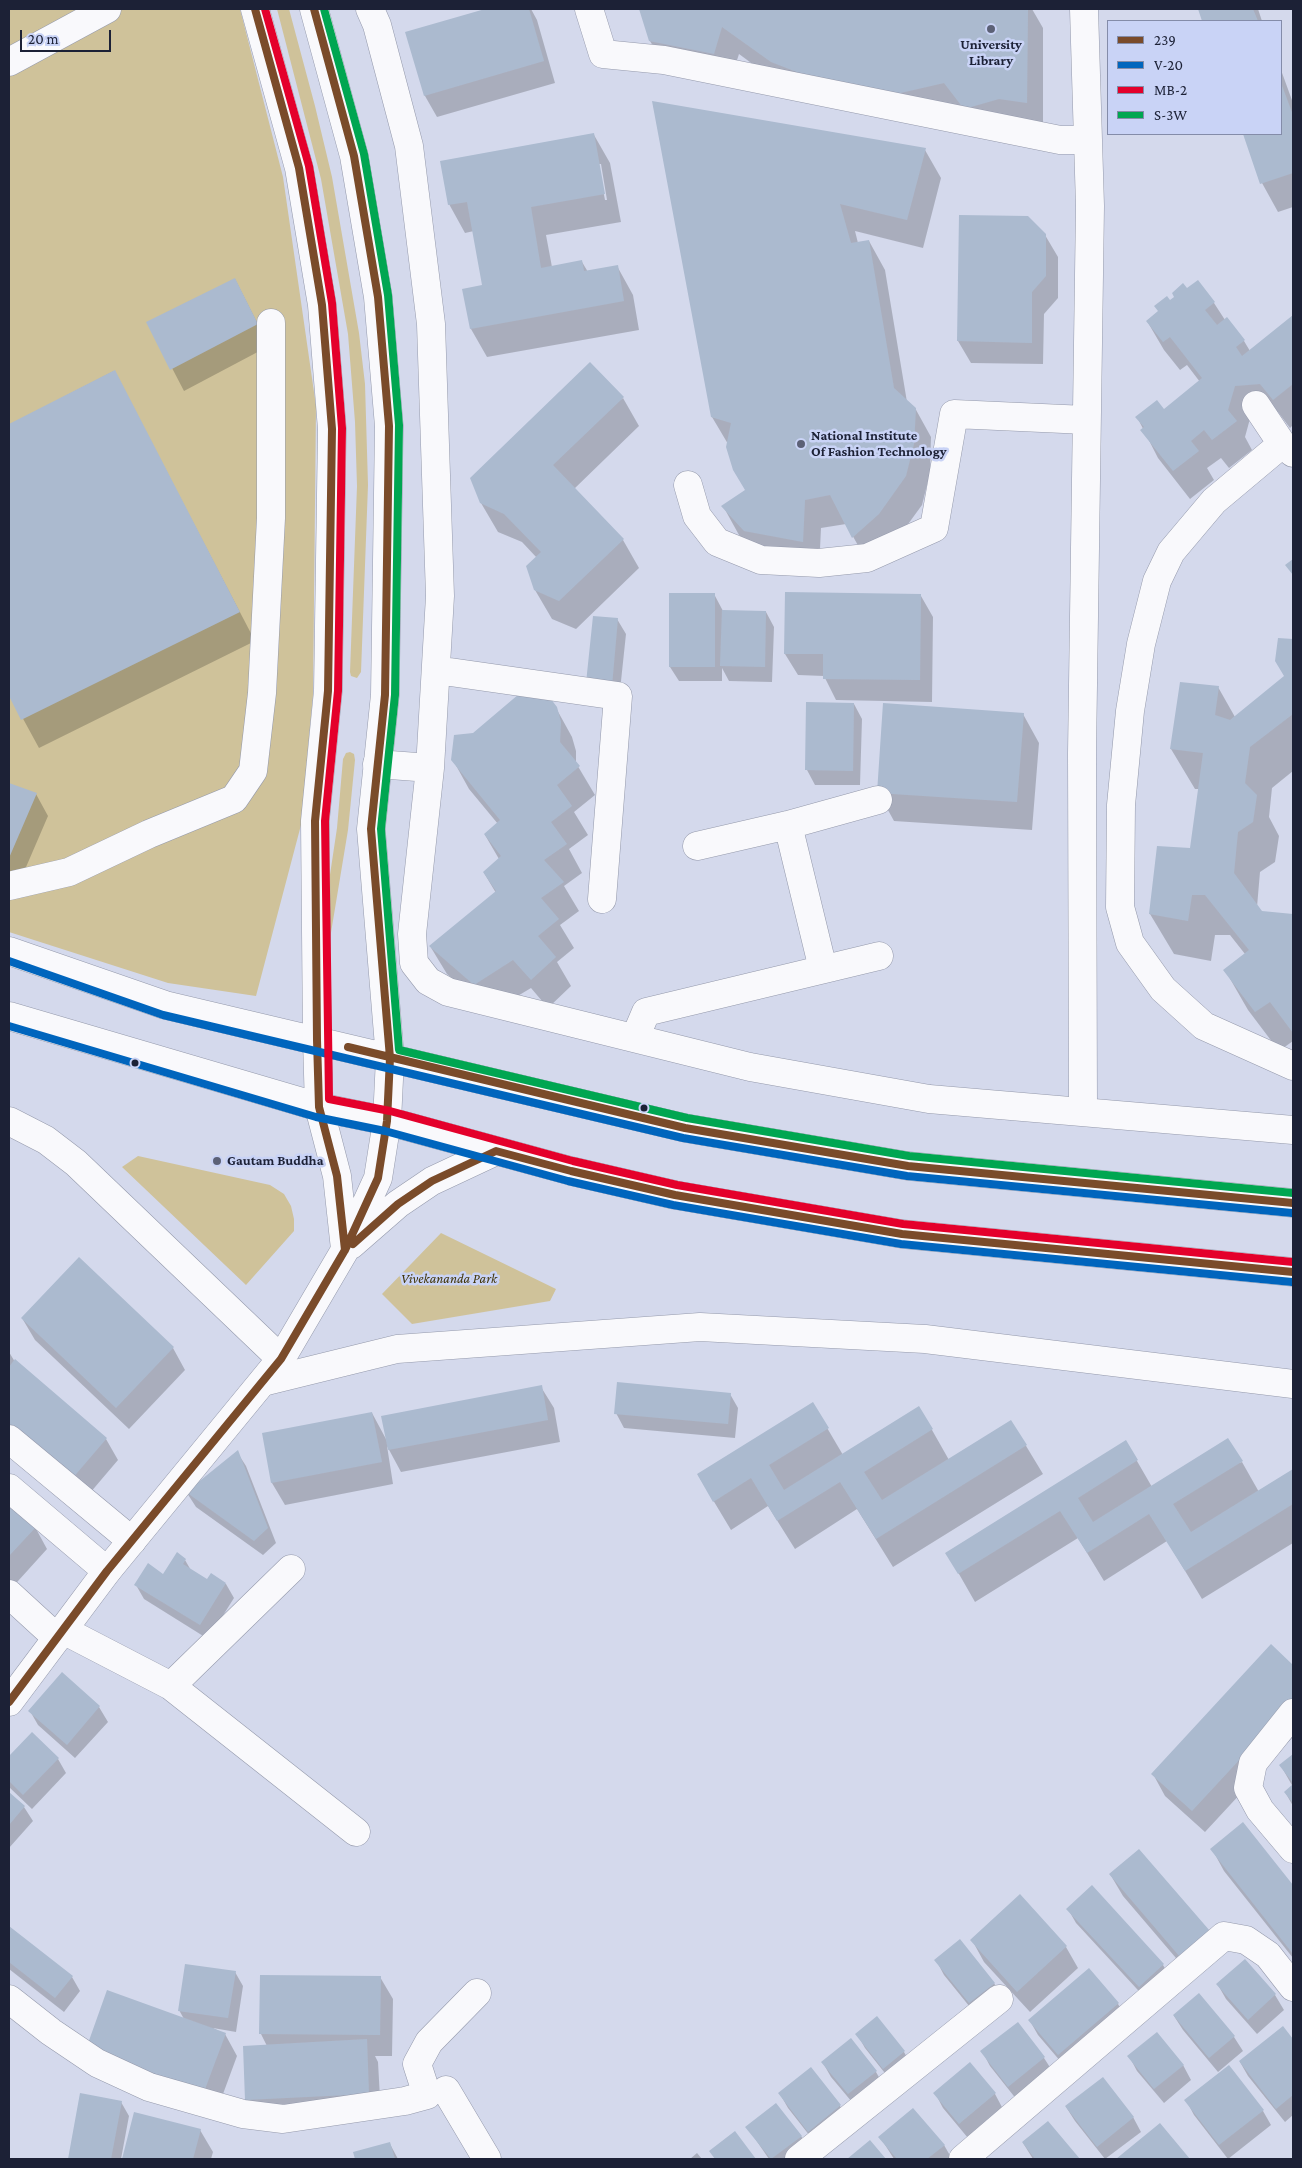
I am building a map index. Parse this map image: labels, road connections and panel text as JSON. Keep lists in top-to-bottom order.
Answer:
{
  "parks": ["Vivekananda Park"],
  "places": ["University Library", "National Institute Of Fashion Technology", "Gautam Buddha"],
  "lines": [
    "transit line 239",
    "transit line MB-2",
    "transit line S-3W",
    "transit line V-20"
  ],
  "legend": [
    "239",
    "V-20",
    "MB-2",
    "S-3W"
  ],
  "scale_bar": "20 m"
}
